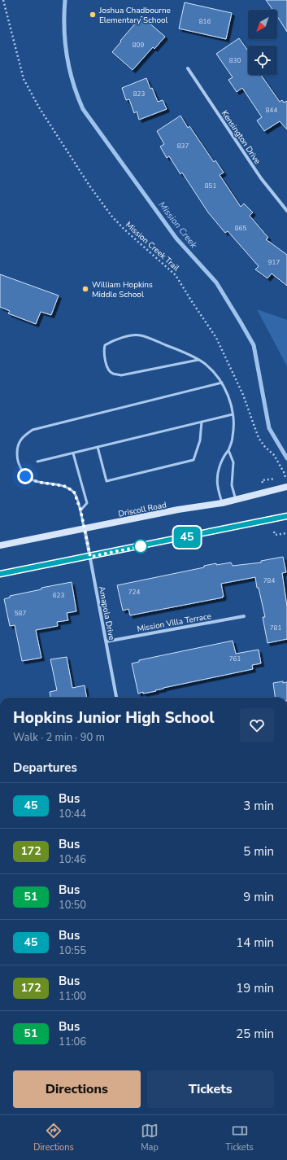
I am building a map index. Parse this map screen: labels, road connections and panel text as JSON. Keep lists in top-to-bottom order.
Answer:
{
  "streets": {
    "street": [
      "Kensington Drive",
      "Driscoll Road",
      "Amapola Drive",
      "Mission Villa Terrace"
    ],
    "path": ["Mission Creek Trail"]
  },
  "crossings": [
    ["Driscoll Road", "Amapola Drive"],
    ["Amapola Drive", "Mission Villa Terrace"]
  ],
  "water": ["Mission Creek"],
  "places": ["Joshua Chadbourne Elementary School", "William Hopkins Middle School"],
  "lines": ["bus line 45"],
  "house_numbers": [
    "816",
    "809",
    "830",
    "823",
    "844",
    "837",
    "851",
    "865",
    "917",
    "784",
    "724",
    "623",
    "587",
    "781",
    "761"
  ],
  "north": "bottom left",
  "page": {
    "on_map": "45",
    "heading": [
      ["Hopkins Junior High School", "Walk · 2 min · 90 m"],
      "Departures"
    ],
    "list": [
      {
        "mark": "45",
        "name": "Bus",
        "note": "10:44",
        "value": "3 min"
      },
      {
        "mark": "172",
        "name": "Bus",
        "note": "10:46",
        "value": "5 min"
      },
      {
        "mark": "51",
        "name": "Bus",
        "note": "10:50",
        "value": "9 min"
      },
      {
        "mark": "45",
        "name": "Bus",
        "note": "10:55",
        "value": "14 min"
      },
      {
        "mark": "172",
        "name": "Bus",
        "note": "11:00",
        "value": "19 min"
      },
      {
        "mark": "51",
        "name": "Bus",
        "note": "11:06",
        "value": "25 min"
      }
    ],
    "buttons": ["Directions", "Tickets"],
    "tabs": ["Directions", "Map", "Tickets"]
  }
}
